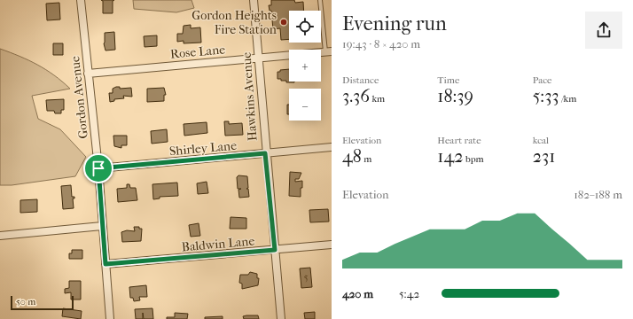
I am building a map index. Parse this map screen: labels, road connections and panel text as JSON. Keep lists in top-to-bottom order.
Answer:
{
  "streets": {
    "street": [
      "Rose Lane",
      "Hawkins Avenue",
      "Gordon Avenue",
      "Shirley Lane",
      "Baldwin Lane"
    ]
  },
  "crossings": [
    ["Rose Lane", "Hawkins Avenue"],
    ["Rose Lane", "Gordon Avenue"],
    ["Hawkins Avenue", "Shirley Lane"],
    ["Hawkins Avenue", "Baldwin Lane"],
    ["Gordon Avenue", "Shirley Lane"],
    ["Gordon Avenue", "Baldwin Lane"]
  ],
  "places": ["Gordon Heights Fire Station"],
  "house_numbers": ["5"],
  "scale_bar": "50 m",
  "page": {
    "heading": ["Evening run", "19:43 · 8 × 420 m"],
    "map_buttons": ["+", "−"],
    "stats": [
      ["Distance", "3.36 km"],
      ["Time", "18:39"],
      ["Pace", "5:33 /km"],
      ["Elevation", "48 m"],
      ["Heart rate", "142 bpm"],
      ["kcal", "231"]
    ],
    "chart": ["Elevation", "182–188 m"],
    "list": [
      {
        "name": "420 m",
        "note": "5:42"
      }
    ],
    "scale": "50 m"
  }
}
